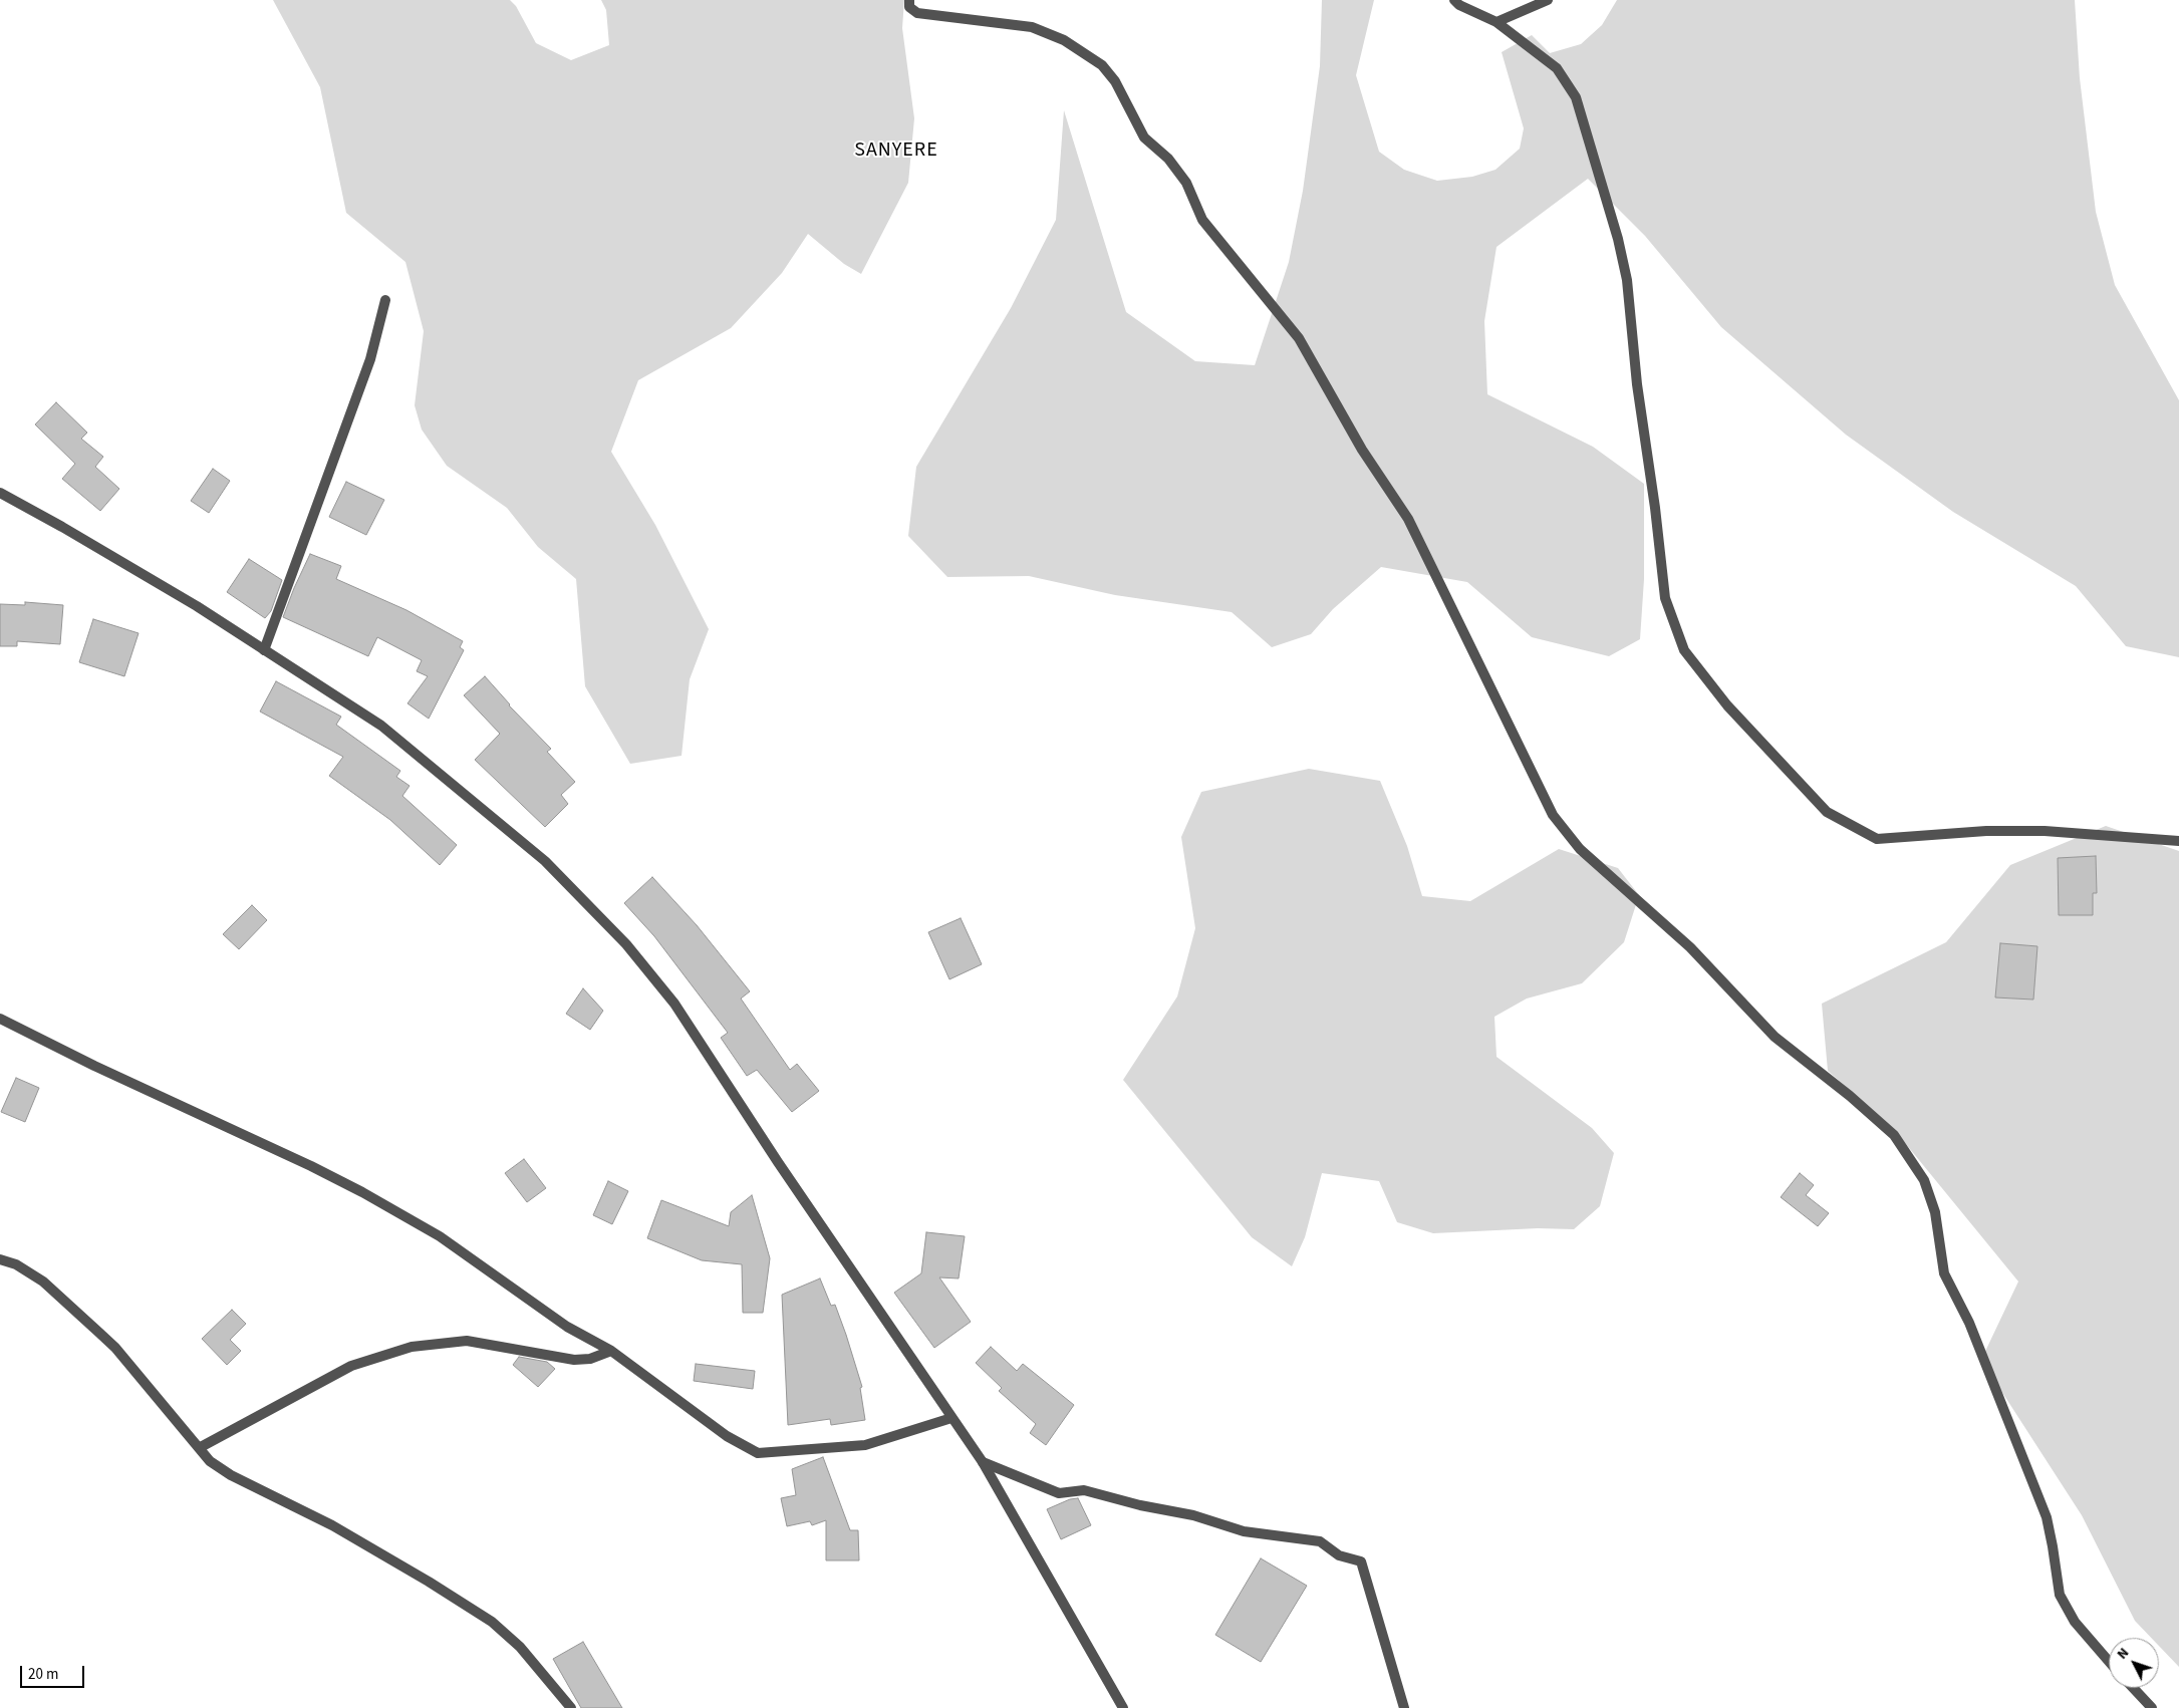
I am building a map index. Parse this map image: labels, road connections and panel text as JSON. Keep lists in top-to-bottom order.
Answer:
{
  "districts": ["SANYERE"],
  "scale_bar": "20 m",
  "north": "top left"
}
